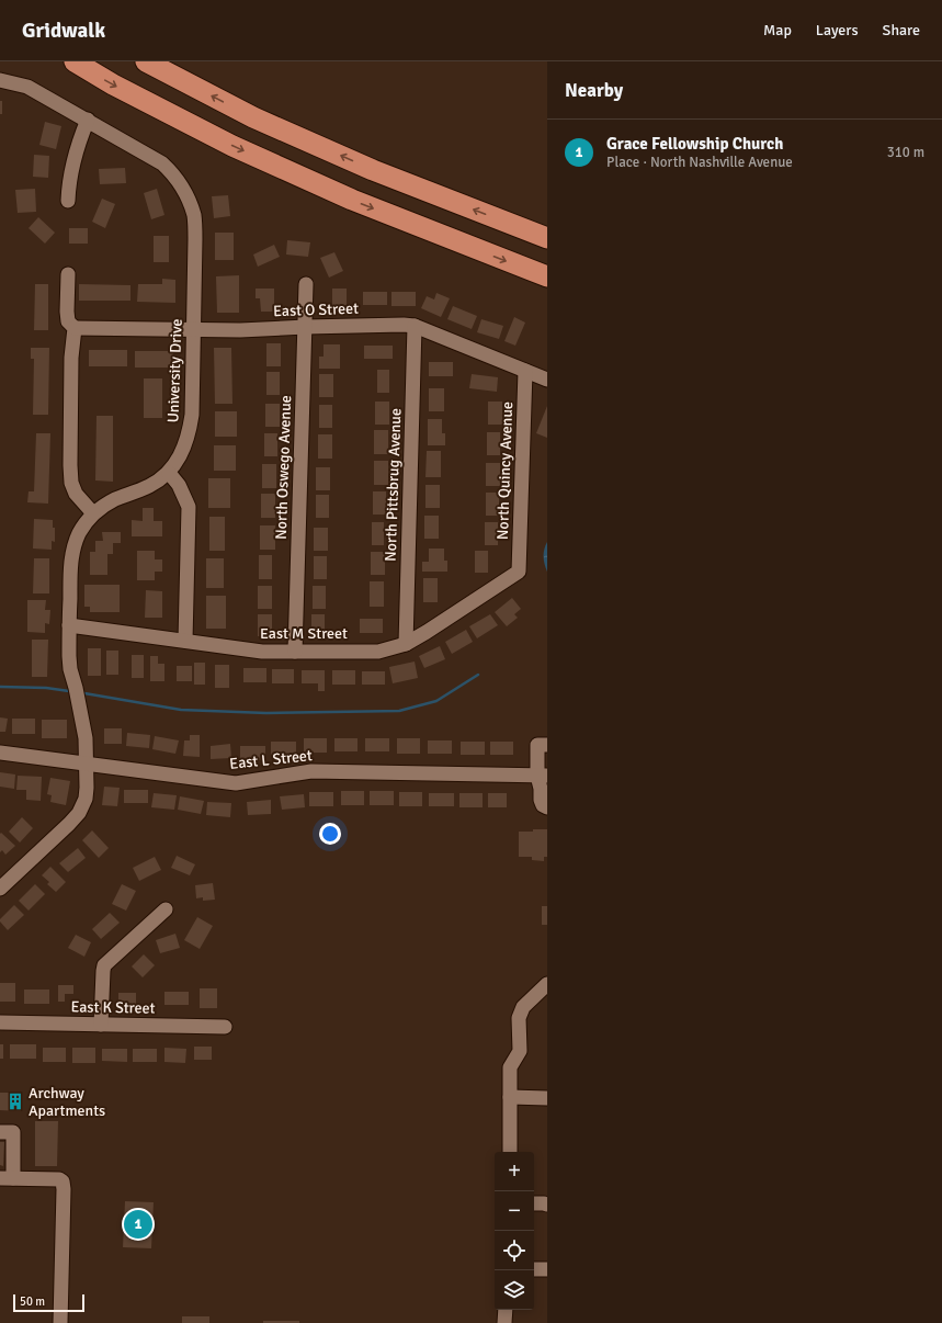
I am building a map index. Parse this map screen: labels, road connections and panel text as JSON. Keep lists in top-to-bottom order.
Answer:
{
  "streets": {
    "street": [
      "East O Street",
      "University Drive",
      "North Oswego Avenue",
      "North Quincy Avenue",
      "North Pittsbrug Avenue",
      "East M Street",
      "East L Street",
      "East K Street"
    ]
  },
  "crossings": [
    ["East O Street", "University Drive"],
    ["East O Street", "North Oswego Avenue"],
    ["East O Street", "North Quincy Avenue"],
    ["East O Street", "North Pittsbrug Avenue"],
    ["University Drive", "East M Street"],
    ["University Drive", "East L Street"],
    ["North Oswego Avenue", "East M Street"],
    ["North Quincy Avenue", "East M Street"],
    ["North Pittsbrug Avenue", "East M Street"]
  ],
  "places": {
    "building": ["Archway Apartments"]
  },
  "scale_bar": "50 m",
  "page": {
    "header": "Gridwalk",
    "nav": ["Map", "Layers", "Share"],
    "heading": "Nearby",
    "list": [
      {
        "mark": "1",
        "name": "Grace Fellowship Church",
        "note": "Place · North Nashville Avenue",
        "value": "310 m"
      }
    ],
    "map_buttons": ["+", "−"],
    "pins": "1",
    "scale": "50 m"
  }
}
